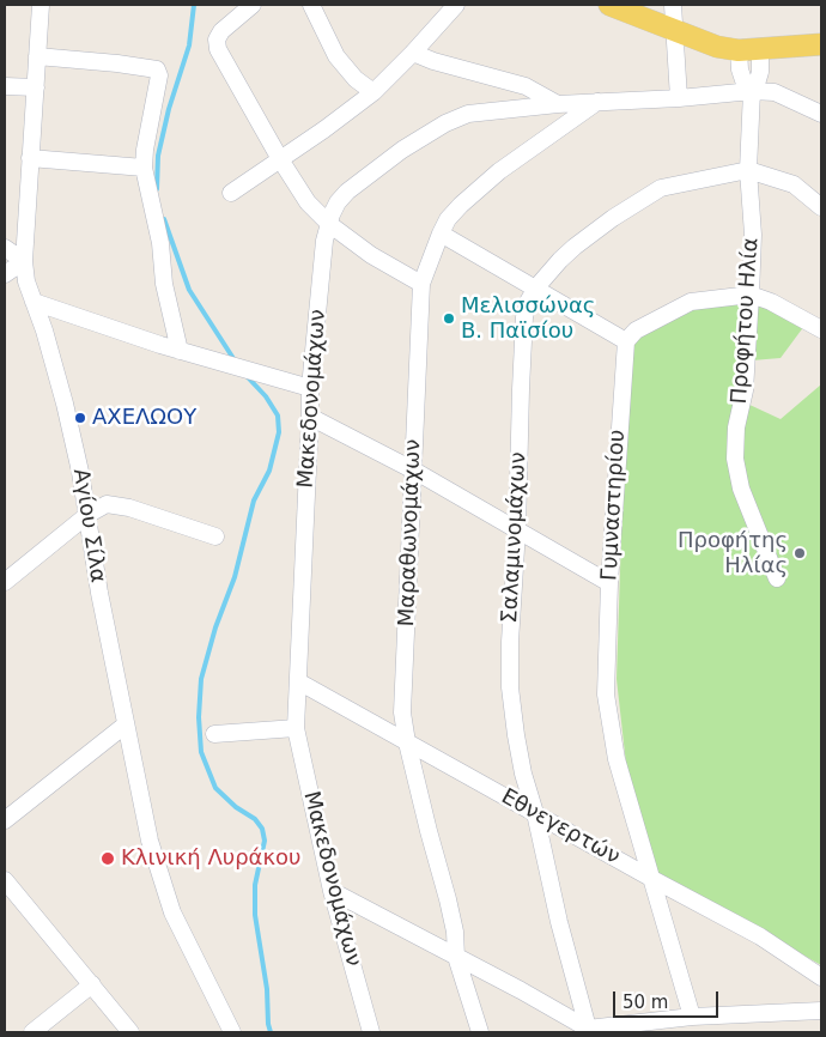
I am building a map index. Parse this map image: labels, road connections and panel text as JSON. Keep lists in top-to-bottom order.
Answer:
{
  "streets": {
    "street": [
      "Προφήτου Ηλία",
      "Μακεδονομάχων",
      "Γυμναστηρίου",
      "Αγίου Σίλα",
      "Μαραθωνομάχων",
      "Σαλαμινομάχων",
      "Εθνεγερτών"
    ]
  },
  "crossings": [
    ["Προφήτου Ηλία", "Μακεδονομάχων"],
    ["Προφήτου Ηλία", "Σαλαμινομάχων"],
    ["Μακεδονομάχων", "Μαραθωνομάχων"],
    ["Μακεδονομάχων", "Εθνεγερτών"],
    ["Γυμναστηρίου", "Εθνεγερτών"],
    ["Μαραθωνομάχων", "Εθνεγερτών"],
    ["Σαλαμινομάχων", "Εθνεγερτών"]
  ],
  "places": [
    "Μελισσώνας B. Παϊσίου",
    "ΑΧΕΛΩΟΥ",
    "Προφήτης Ηλίας",
    "Κλινική Λυράκου"
  ],
  "scale_bar": "50 m"
}
